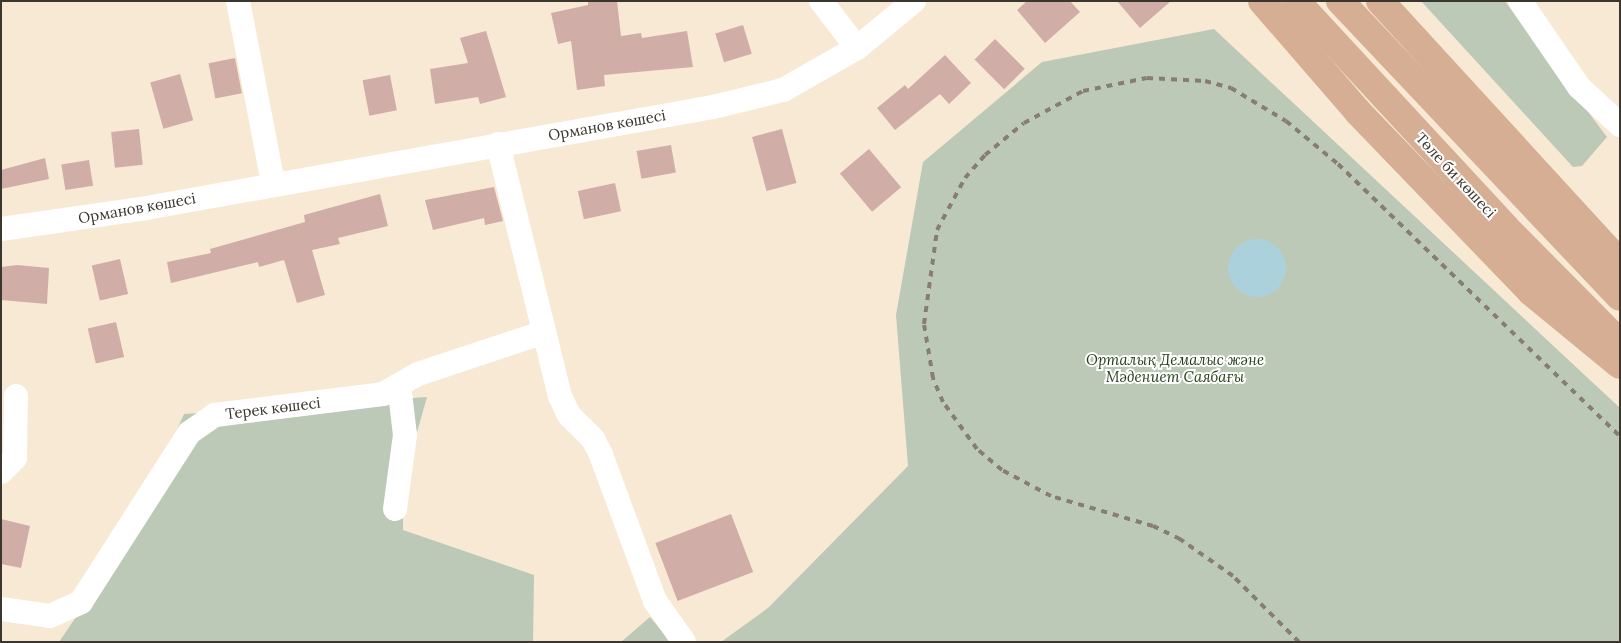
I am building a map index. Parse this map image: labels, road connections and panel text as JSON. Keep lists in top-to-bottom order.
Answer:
{
  "streets": {
    "main road": ["Төле би көшесі"],
    "street": ["Орманов көшесі", "Терек көшесі"]
  },
  "parks": ["Орталық Демалыс және Мәдениет Саябағы"]
}
